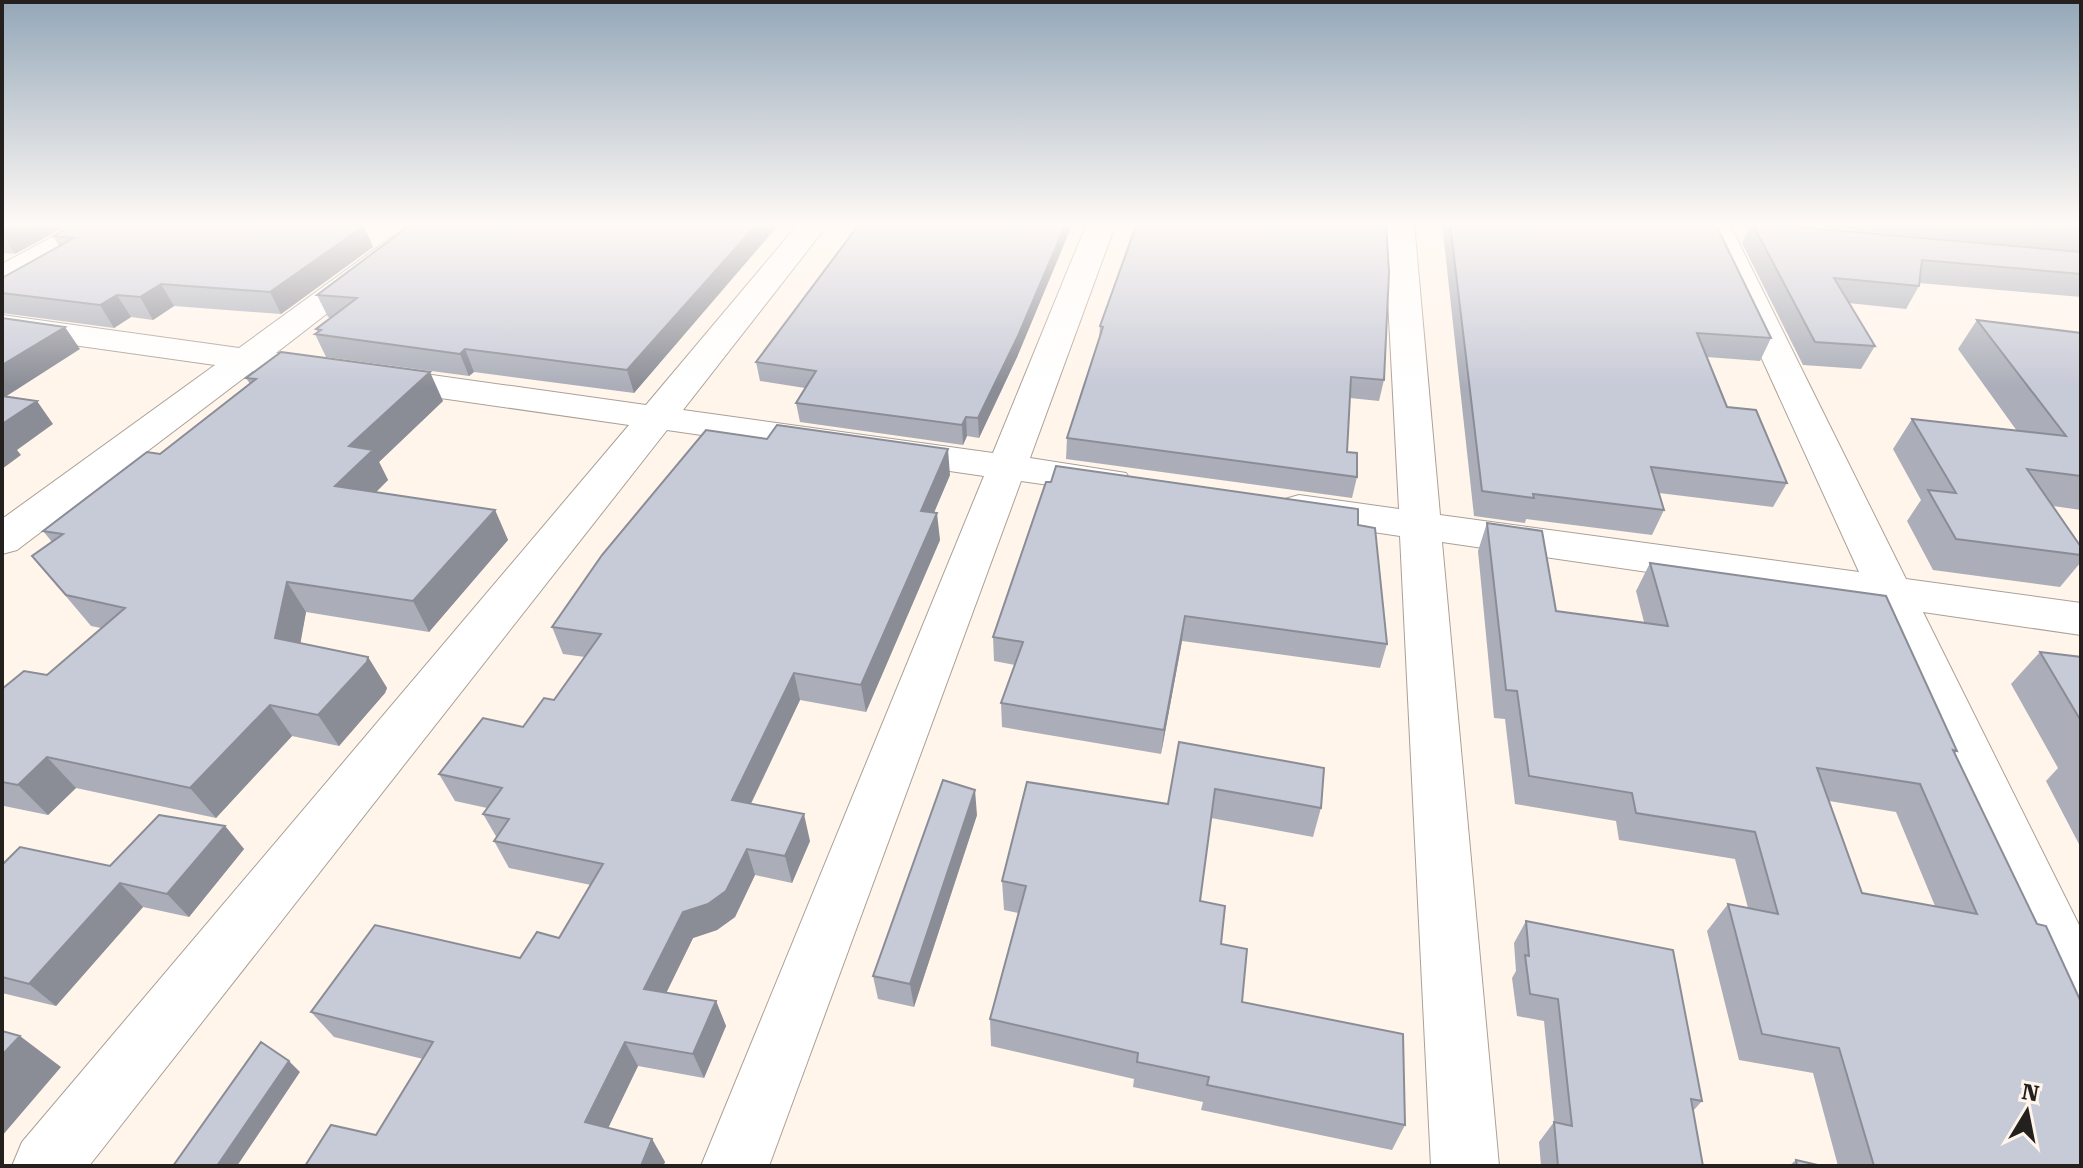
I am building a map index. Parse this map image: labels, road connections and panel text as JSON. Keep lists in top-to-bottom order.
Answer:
{
  "north": "top"
}
